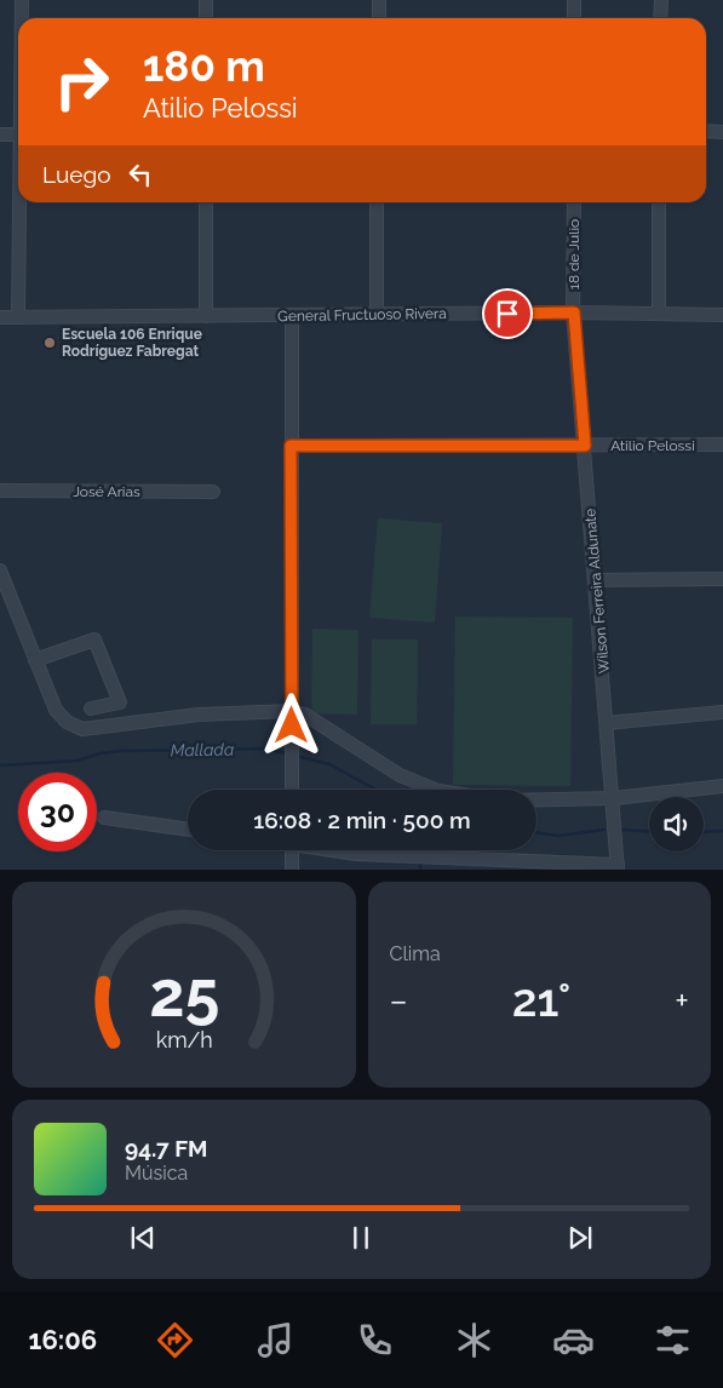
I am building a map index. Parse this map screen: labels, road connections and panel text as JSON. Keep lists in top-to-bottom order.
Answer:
{
  "streets": {
    "street": [
      "18 de Julio",
      "General Fructuoso Rivera",
      "Atilio Pelossi",
      "José Arias",
      "Wilson Ferreira Aldunate"
    ]
  },
  "crossings": [
    ["18 de Julio", "General Fructuoso Rivera"],
    ["18 de Julio", "Wilson Ferreira Aldunate"],
    ["General Fructuoso Rivera", "Wilson Ferreira Aldunate"],
    ["Atilio Pelossi", "Wilson Ferreira Aldunate"]
  ],
  "water": ["Mallada"],
  "places": ["Escuela 106 Enrique Rodríguez Fabregat"],
  "page": {
    "turn": ["180 m", "Atilio Pelossi"],
    "then": "Luego",
    "limit": "30",
    "trip": "16:08 · 2 min · 500 m",
    "tile": "Clima",
    "heat": ["−", "21°", "+"],
    "song": ["94.7 FM", "Música"],
    "tabs": "16:06",
    "gauge": ["25", "km/h"]
  }
}
